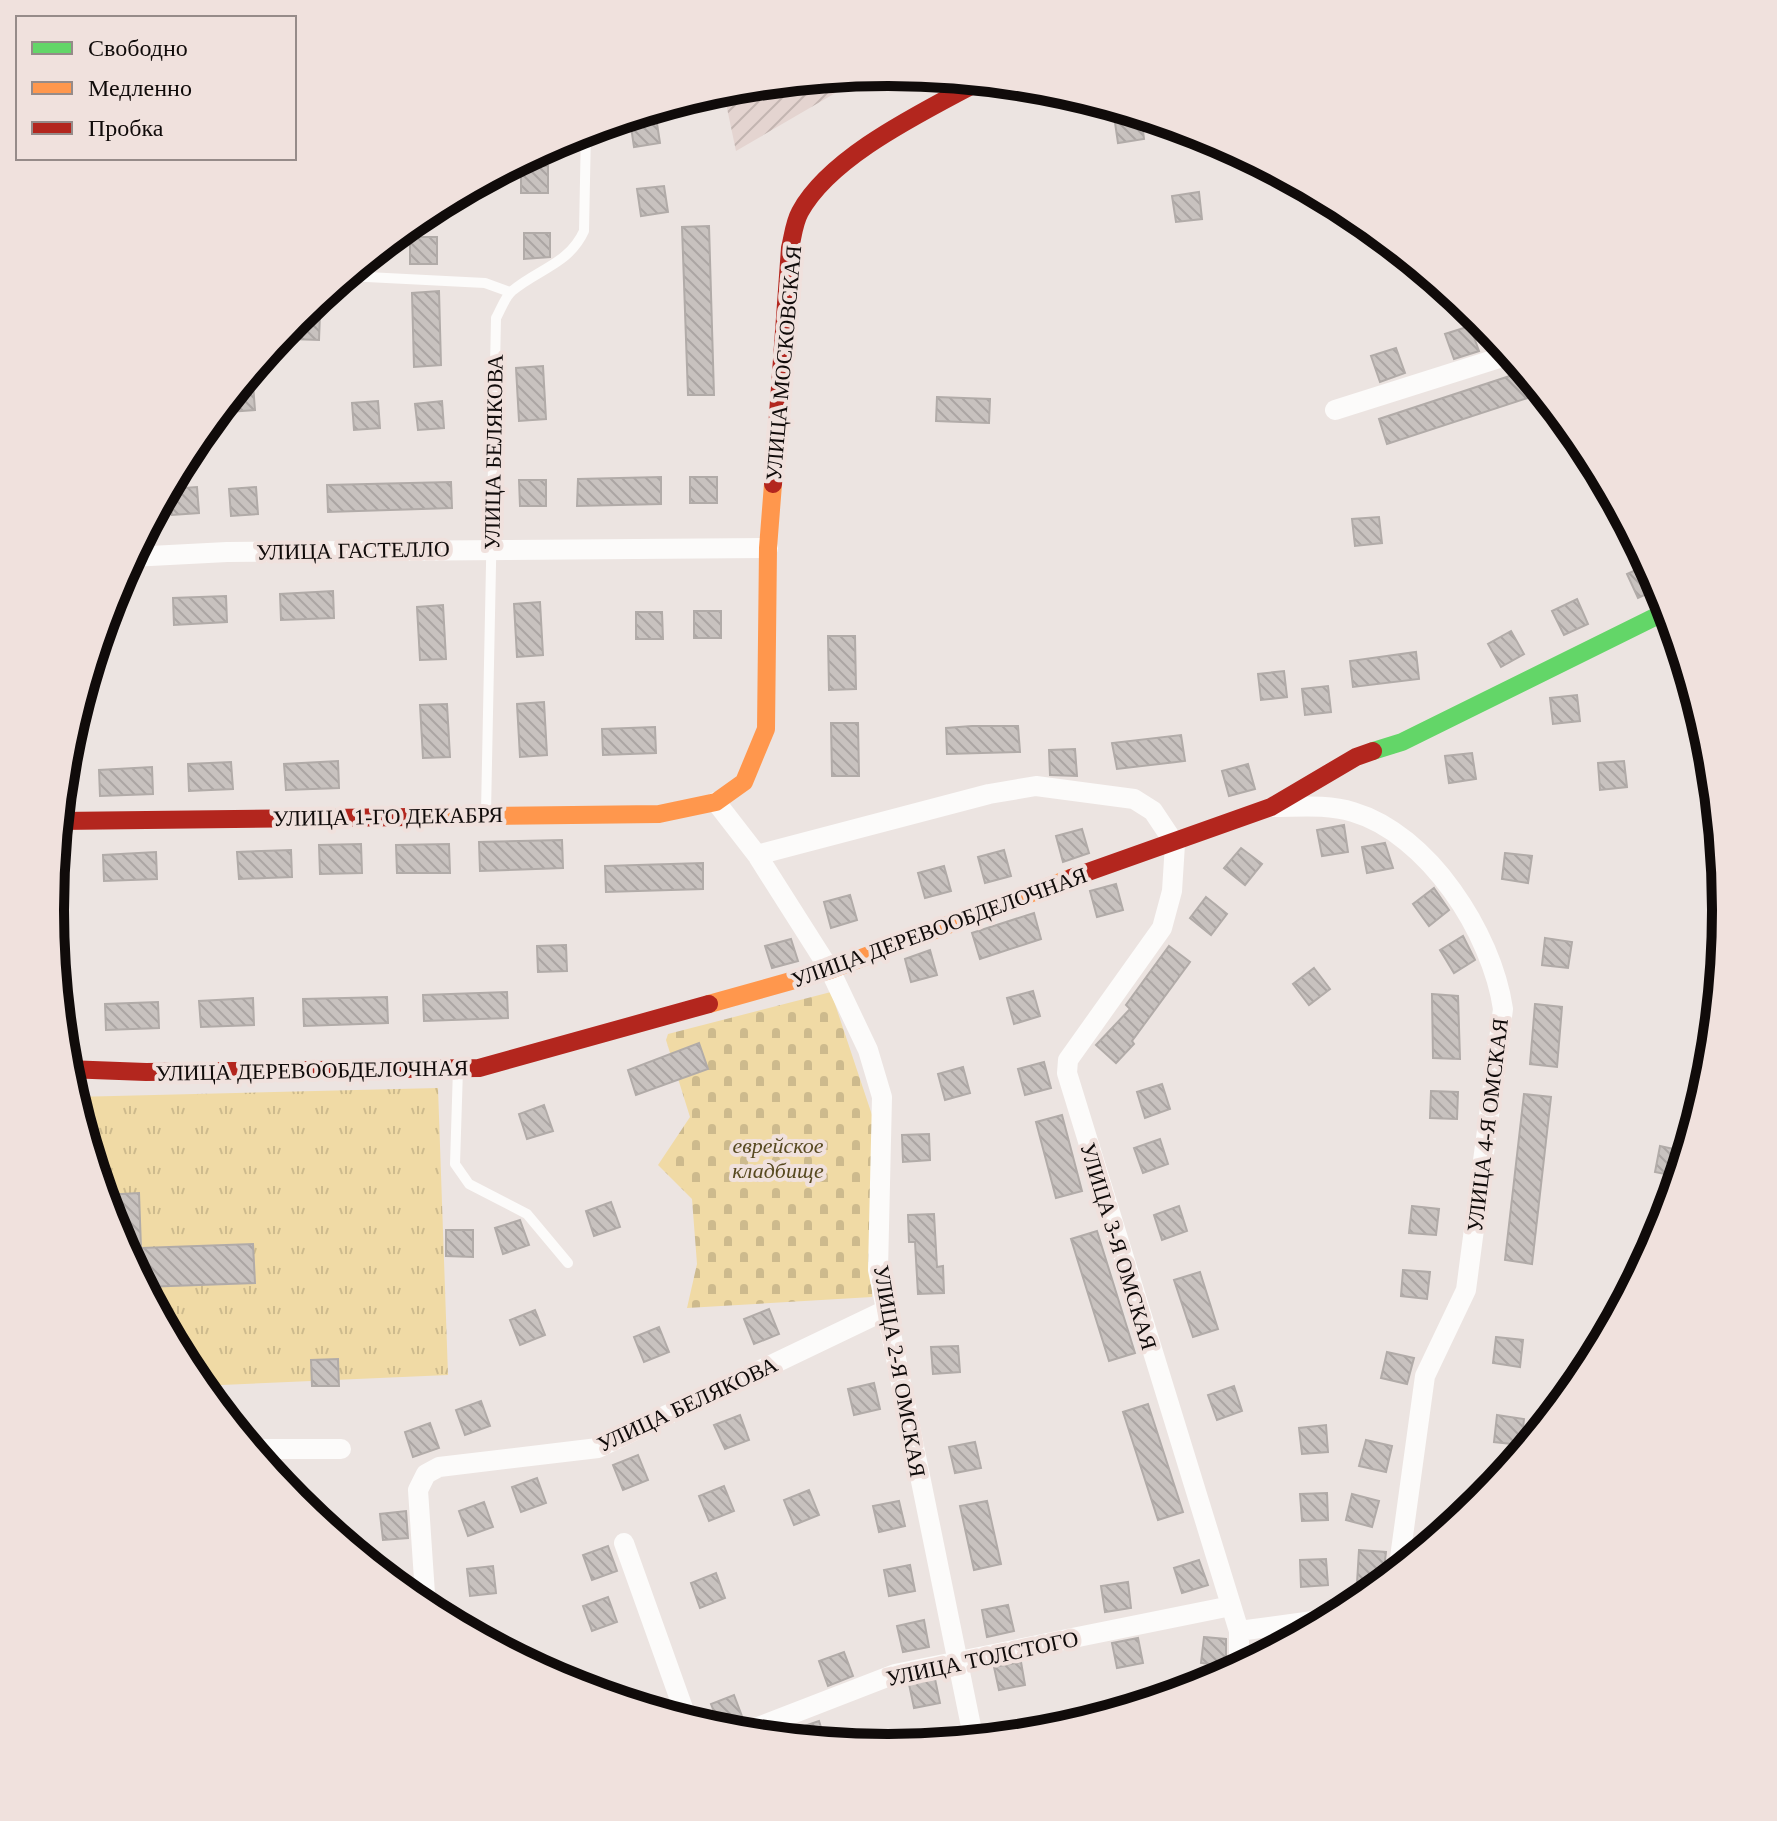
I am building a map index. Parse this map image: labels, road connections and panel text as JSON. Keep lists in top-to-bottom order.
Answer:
{
  "streets": {
    "street": [
      "УЛИЦА МОСКОВСКАЯ",
      "УЛИЦА БЕЛЯКОВА",
      "УЛИЦА ГАСТЕЛЛО",
      "УЛИЦА 1-ГО ДЕКАБРЯ",
      "УЛИЦА ДЕРЕВООБДЕЛОЧНАЯ",
      "УЛИЦА 4-Я ОМСКАЯ",
      "УЛИЦА 3-Я ОМСКАЯ",
      "УЛИЦА 2-Я ОМСКАЯ",
      "УЛИЦА ТОЛСТОГО"
    ]
  },
  "crossings": [
    ["УЛИЦА МОСКОВСКАЯ", "УЛИЦА ГАСТЕЛЛО"],
    ["УЛИЦА МОСКОВСКАЯ", "УЛИЦА 1-ГО ДЕКАБРЯ"],
    ["УЛИЦА МОСКОВСКАЯ", "УЛИЦА 2-Я ОМСКАЯ"],
    ["УЛИЦА БЕЛЯКОВА", "УЛИЦА ГАСТЕЛЛО"],
    ["УЛИЦА БЕЛЯКОВА", "УЛИЦА 1-ГО ДЕКАБРЯ"],
    ["УЛИЦА БЕЛЯКОВА", "УЛИЦА 2-Я ОМСКАЯ"],
    ["УЛИЦА 1-ГО ДЕКАБРЯ", "УЛИЦА 2-Я ОМСКАЯ"],
    ["УЛИЦА ДЕРЕВООБДЕЛОЧНАЯ", "УЛИЦА 4-Я ОМСКАЯ"],
    ["УЛИЦА ДЕРЕВООБДЕЛОЧНАЯ", "УЛИЦА 3-Я ОМСКАЯ"],
    ["УЛИЦА ДЕРЕВООБДЕЛОЧНАЯ", "УЛИЦА 2-Я ОМСКАЯ"],
    ["УЛИЦА 3-Я ОМСКАЯ", "УЛИЦА ТОЛСТОГО"],
    ["УЛИЦА 2-Я ОМСКАЯ", "УЛИЦА ТОЛСТОГО"]
  ],
  "parks": ["еврейское кладбище"],
  "legend": ["Свободно", "Медленно", "Пробка"]
}
